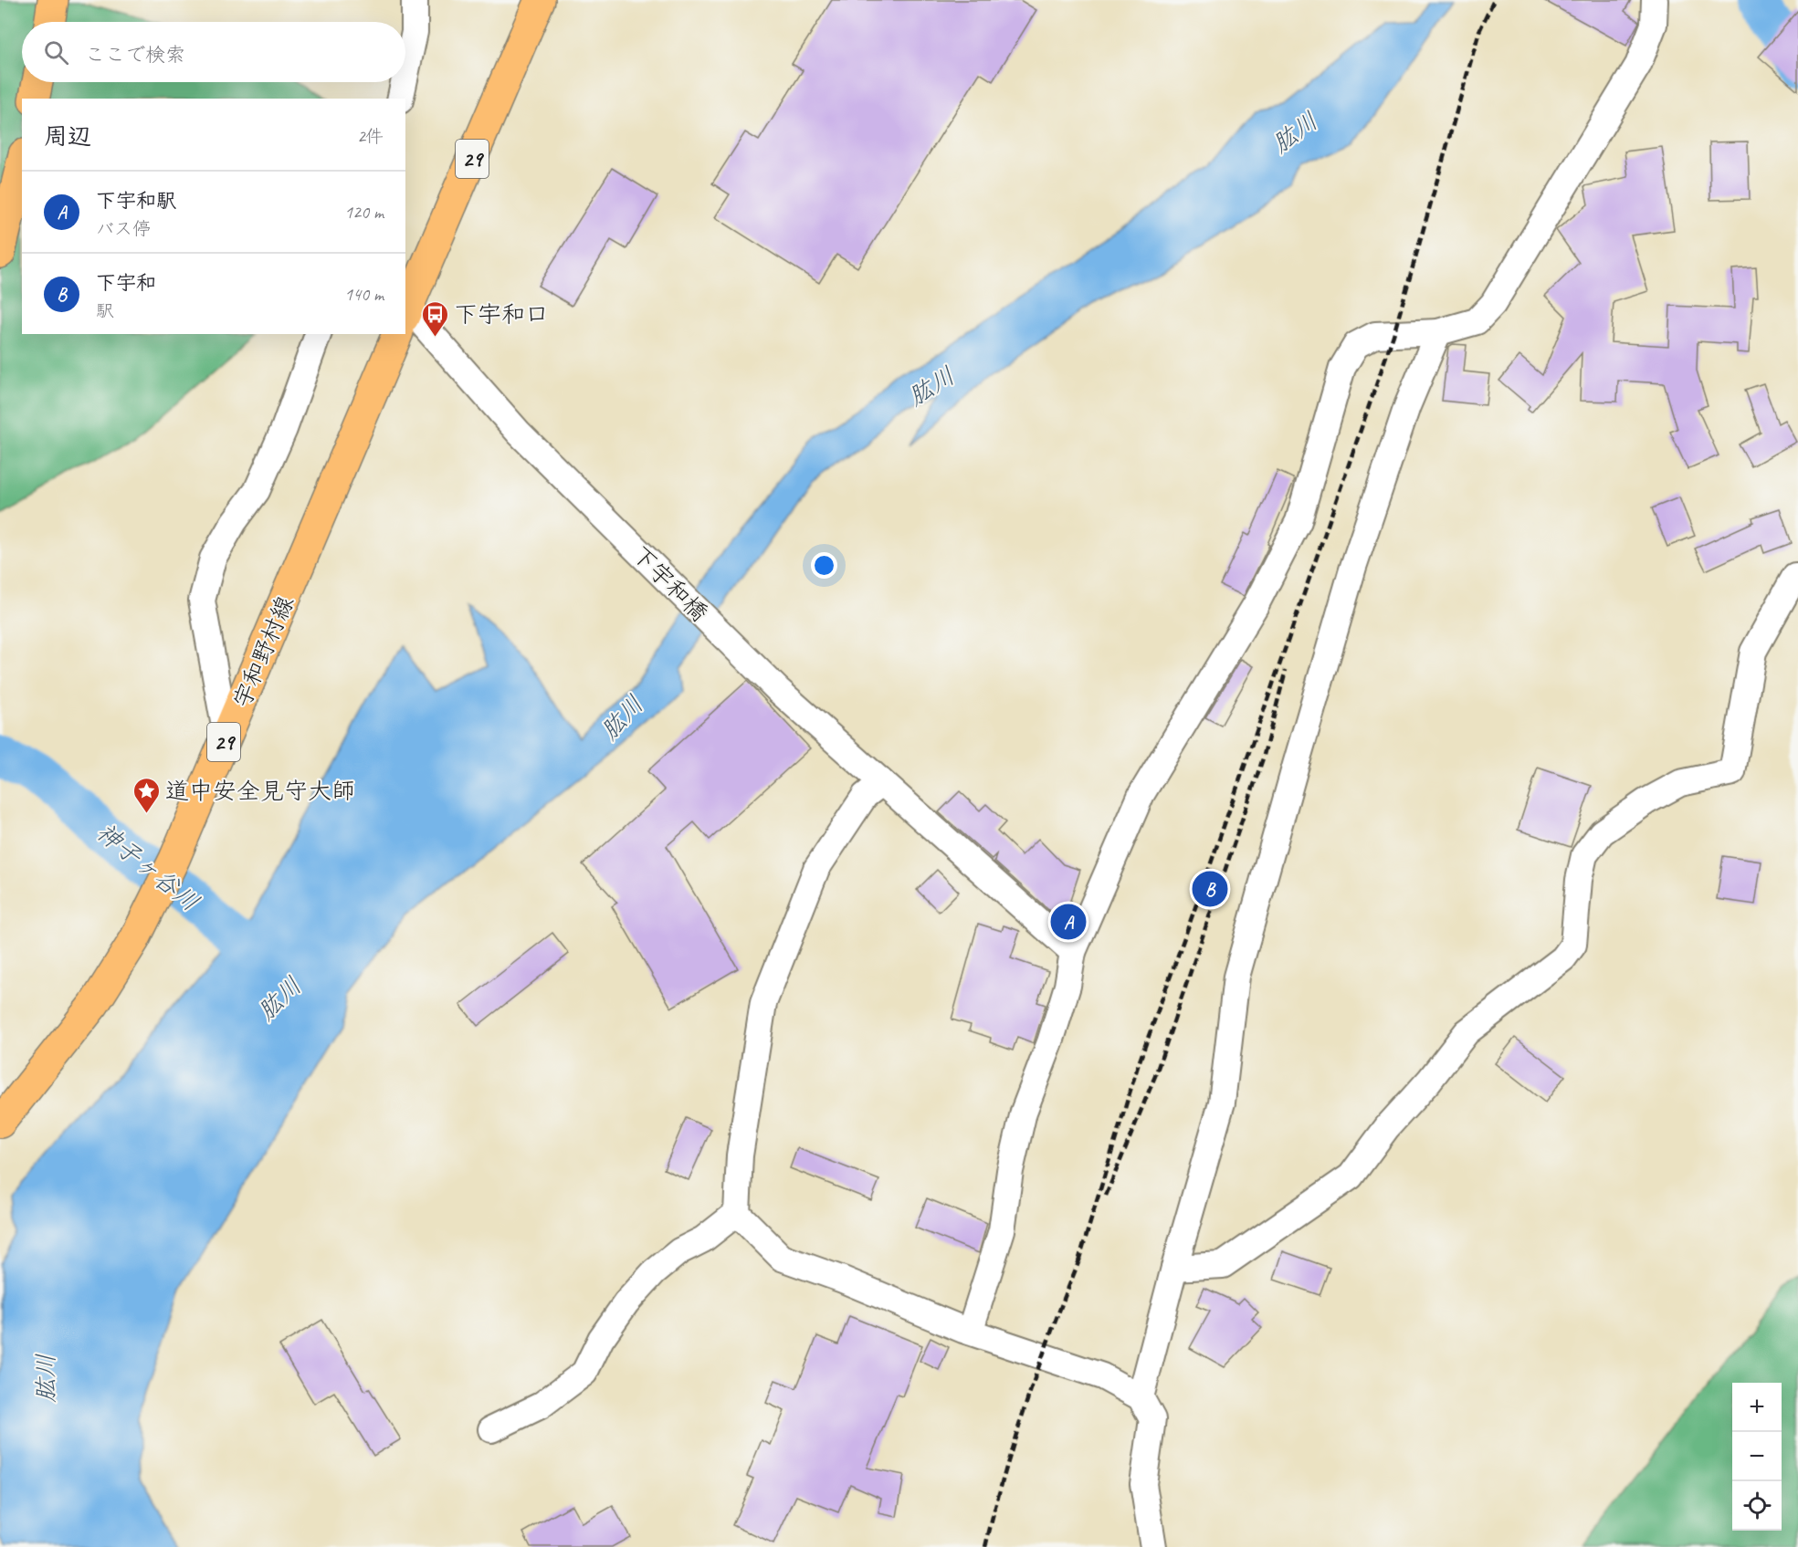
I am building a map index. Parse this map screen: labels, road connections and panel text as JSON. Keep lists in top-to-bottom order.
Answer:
{
  "streets": {
    "main road": ["29", "宇和野村線"],
    "street": ["下宇和橋"]
  },
  "crossings": [
    ["下宇和橋", "宇和野村線"]
  ],
  "water": ["肱川", "神子ヶ谷川"],
  "places": {
    "bus stop": ["下宇和口"],
    "place": ["道中安全見守大師"]
  },
  "page": {
    "search": "ここで検索",
    "heading": ["周辺", "2件"],
    "list": [
      {
        "mark": "A",
        "name": "下宇和駅",
        "note": "バス停",
        "value": "120 m"
      },
      {
        "mark": "B",
        "name": "下宇和",
        "note": "駅",
        "value": "140 m"
      }
    ],
    "pins": ["B", "A"],
    "map_buttons": ["+", "−"]
  }
}
